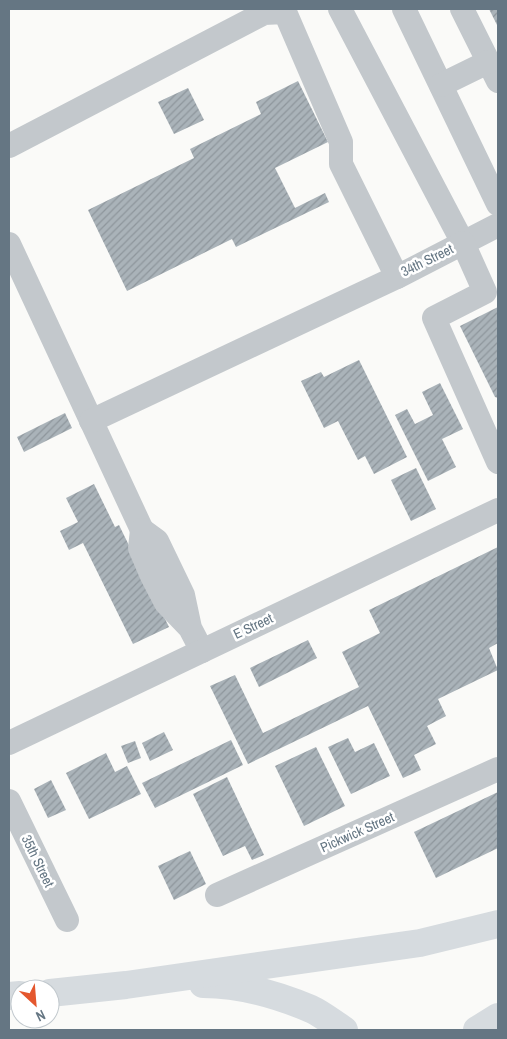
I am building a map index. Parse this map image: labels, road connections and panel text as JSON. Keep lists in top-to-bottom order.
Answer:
{
  "streets": {
    "street": [
      "34th Street",
      "E Street",
      "Pickwick Street",
      "35th Street"
    ]
  },
  "north": "bottom right"
}
